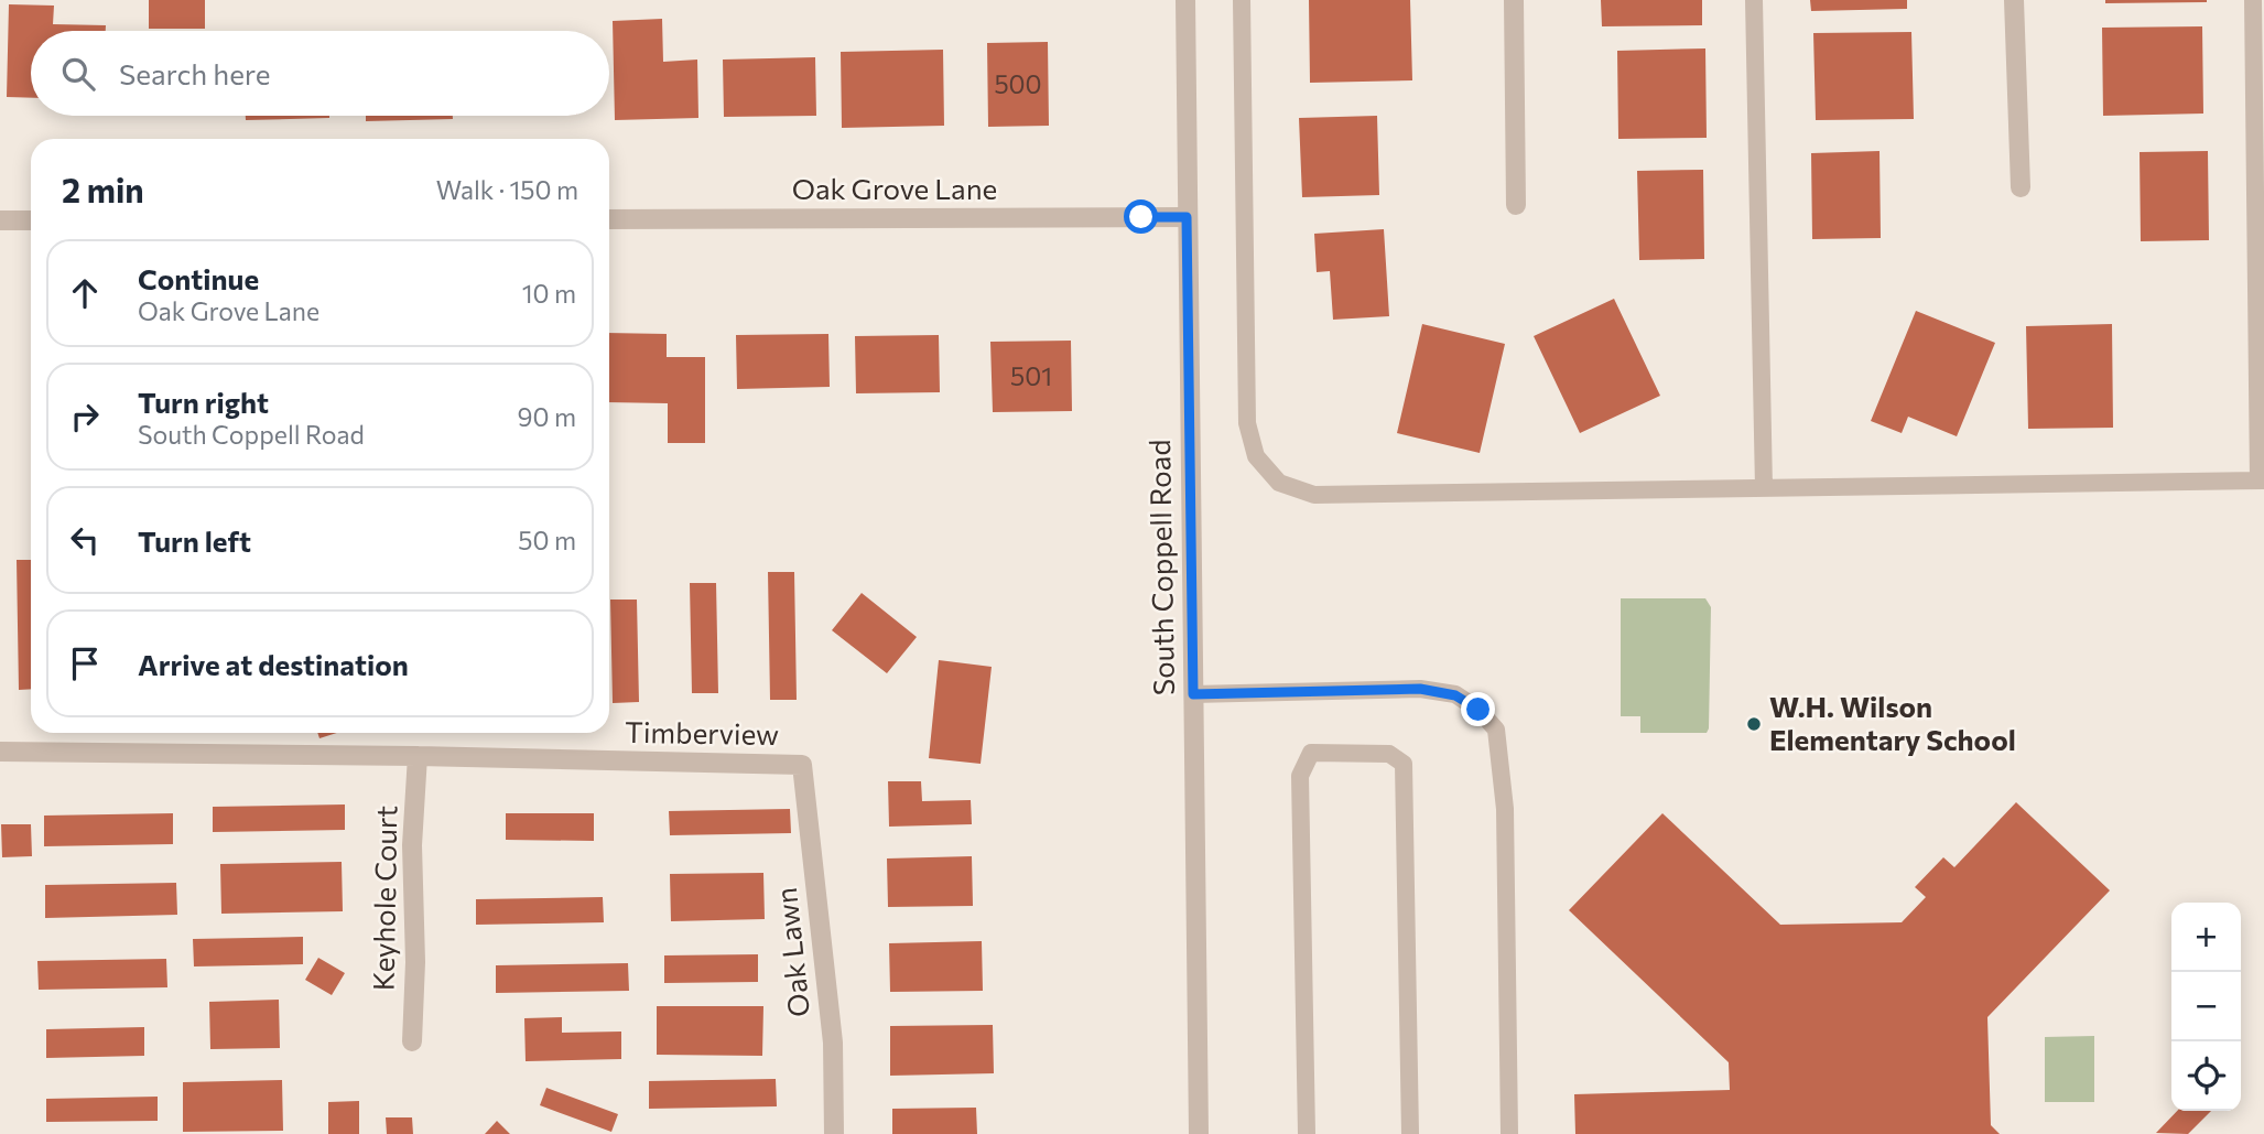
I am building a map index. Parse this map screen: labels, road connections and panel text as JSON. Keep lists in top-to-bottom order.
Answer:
{
  "streets": {
    "street": [
      "Oak Grove Lane",
      "South Coppell Road",
      "Timberview",
      "Keyhole Court",
      "Oak Lawn"
    ]
  },
  "crossings": [
    ["Oak Grove Lane", "South Coppell Road"],
    ["Timberview", "Keyhole Court"],
    ["Timberview", "Oak Lawn"]
  ],
  "places": ["W.H. Wilson Elementary School"],
  "house_numbers": ["500", "501"],
  "page": {
    "search": "Search here",
    "heading": ["2 min", "Walk · 150 m"],
    "list": [
      ["Continue", "Oak Grove Lane", "10 m"],
      ["Turn right", "South Coppell Road", "90 m"],
      ["Turn left", "50 m"],
      "Arrive at destination"
    ],
    "map_buttons": ["+", "−"]
  }
}
